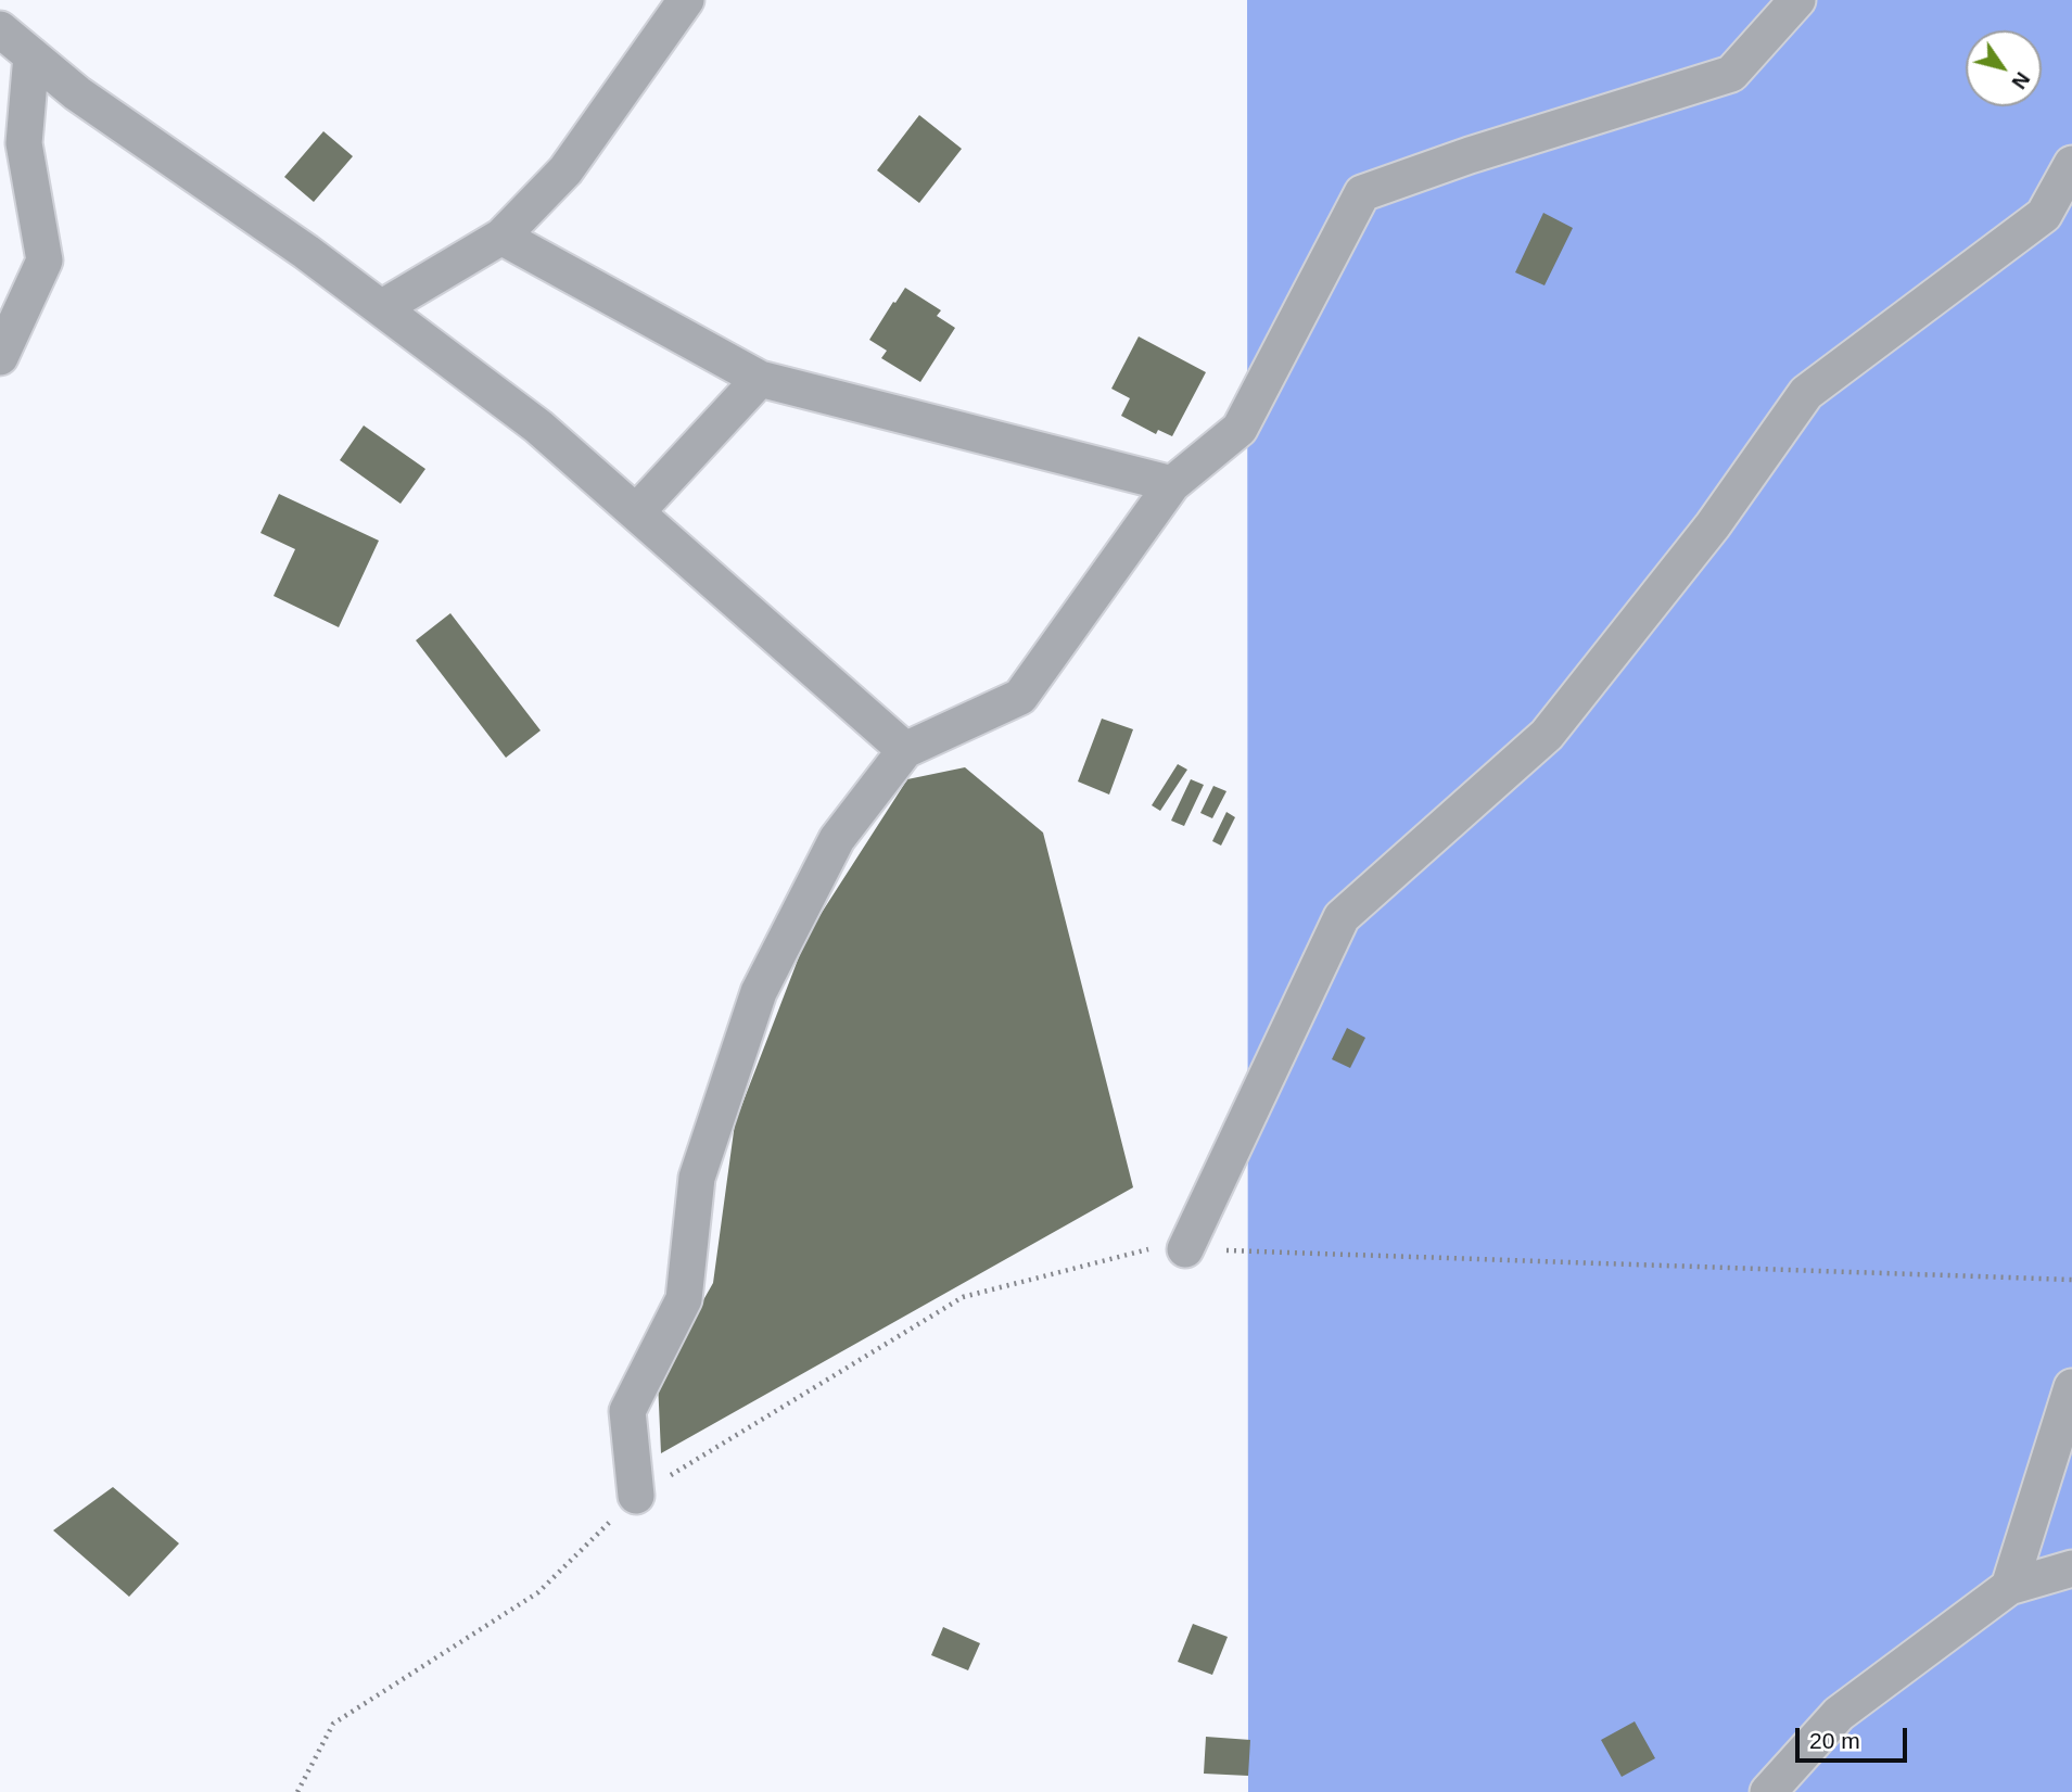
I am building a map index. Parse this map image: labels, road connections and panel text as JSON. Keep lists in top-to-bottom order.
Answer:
{
  "scale_bar": "20 m",
  "north": "bottom right"
}
